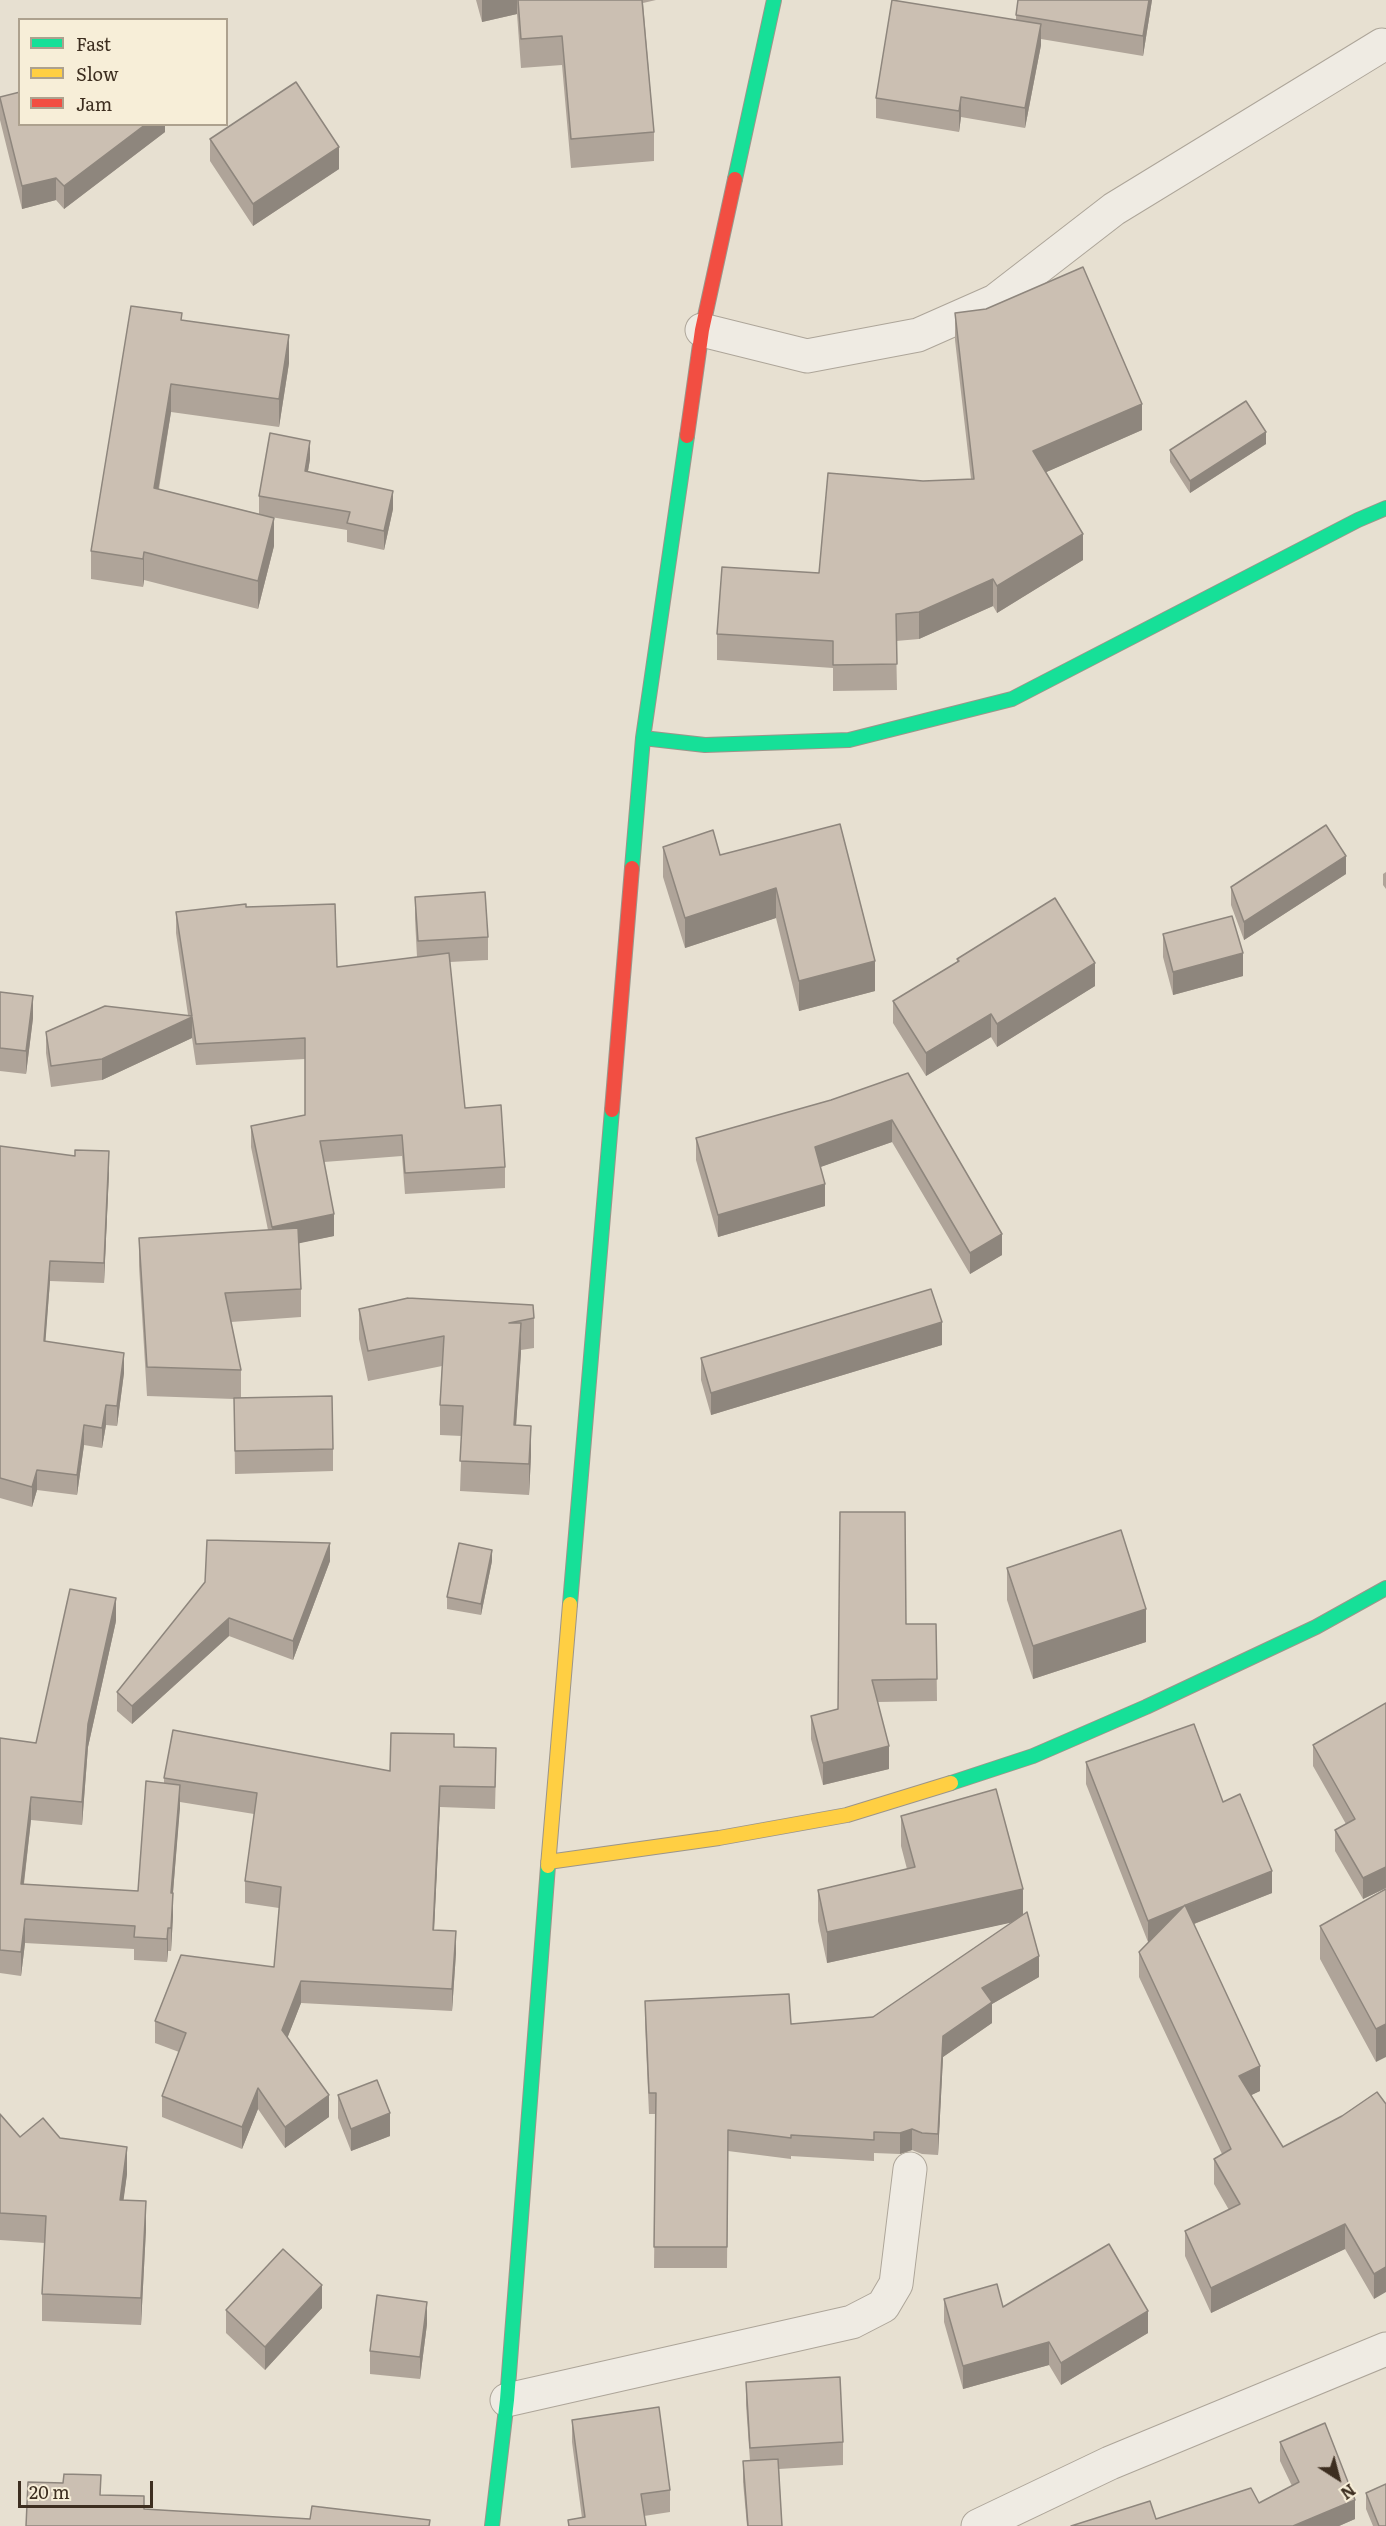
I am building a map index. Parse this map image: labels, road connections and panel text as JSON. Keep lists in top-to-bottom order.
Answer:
{
  "legend": ["Fast", "Slow", "Jam"],
  "scale_bar": "20 m",
  "north": "bottom right"
}
